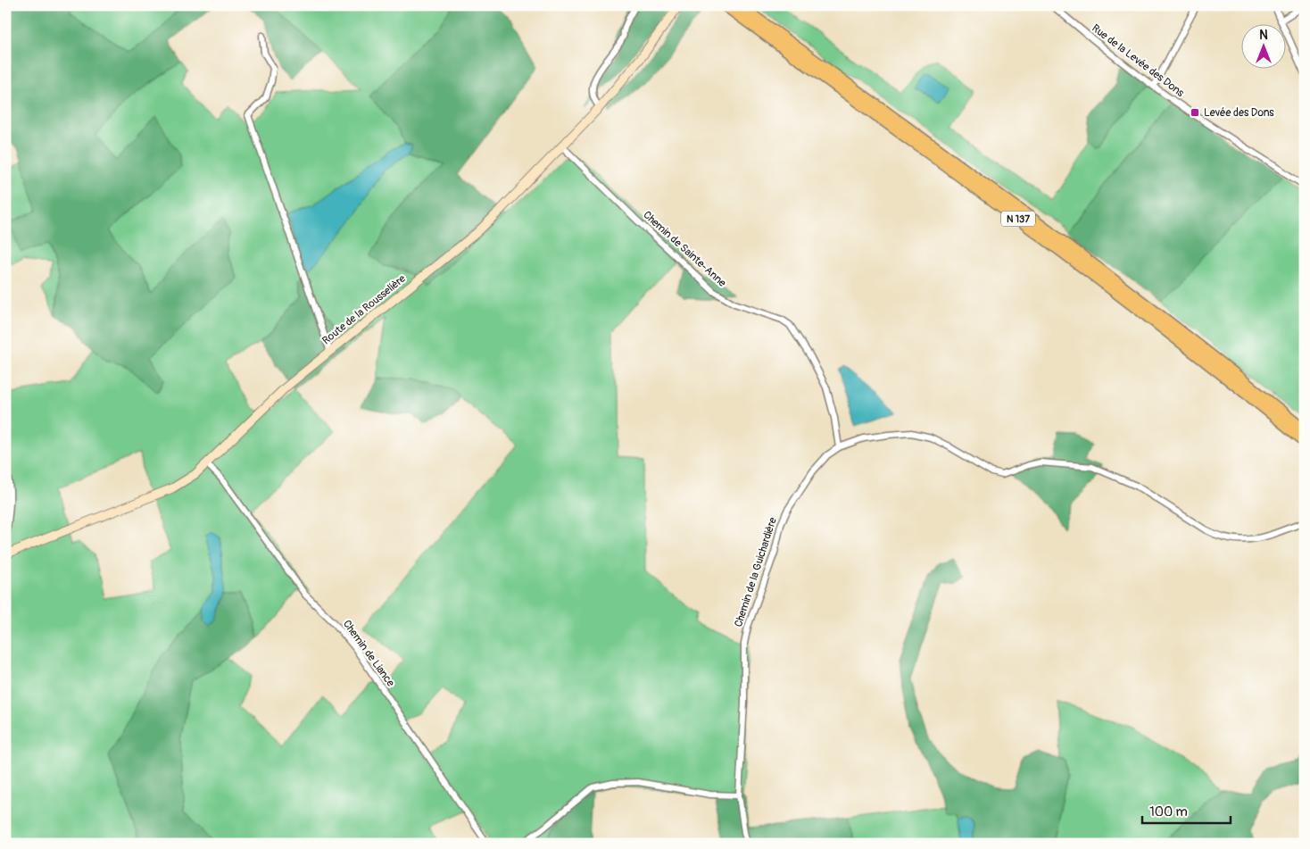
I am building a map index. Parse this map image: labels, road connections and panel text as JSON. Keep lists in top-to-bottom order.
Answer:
{
  "streets": {
    "highway": ["N 137"],
    "street": [
      "Rue de la Levée des Dons",
      "Chemin de Sainte-Anne",
      "Route de la Rousselière",
      "Chemin de la Guichardière",
      "Chemin de Liance"
    ]
  },
  "crossings": [
    ["Chemin de Sainte-Anne", "Route de la Rousselière"],
    ["Chemin de Sainte-Anne", "Chemin de la Guichardière"],
    ["Route de la Rousselière", "Chemin de Liance"]
  ],
  "places": {
    "transit": ["Levée des Dons"]
  },
  "scale_bar": "100 m",
  "north": "top"
}
